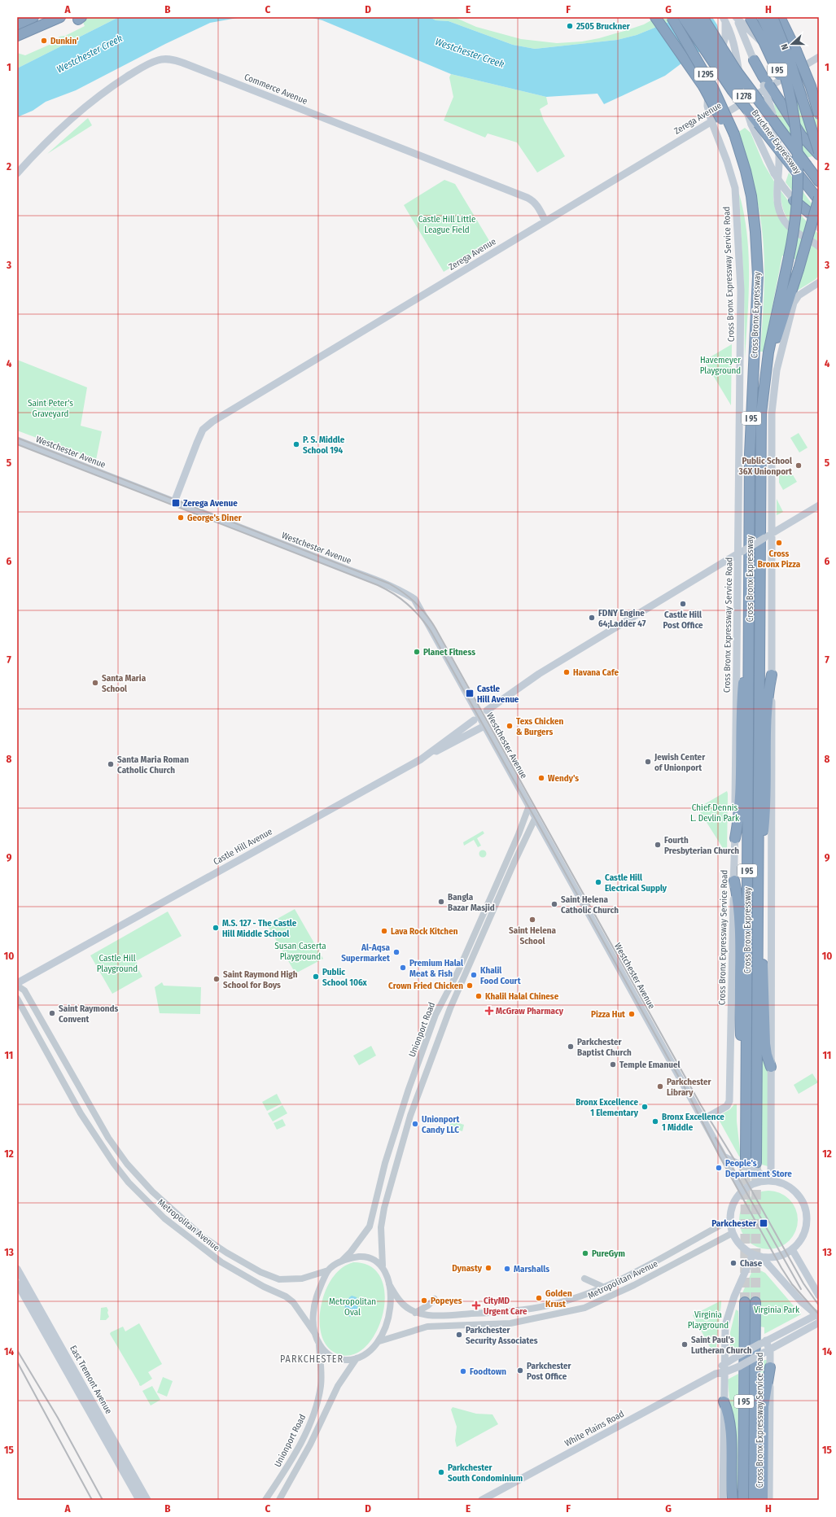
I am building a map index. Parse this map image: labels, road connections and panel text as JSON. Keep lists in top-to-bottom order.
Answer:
{
  "streets": {
    "highway": [
      "I 95",
      "I 295",
      "I 278",
      "Bruckner Expressway",
      "Cross Bronx Expressway"
    ],
    "main road": [
      "Commerce Avenue",
      "Zerega Avenue",
      "Cross Bronx Expressway Service Road",
      "Westchester Avenue",
      "Castle Hill Avenue",
      "East Tremont Avenue",
      "White Plains Road"
    ],
    "street": ["Unionport Road", "Metropolitan Avenue"]
  },
  "crossings": [
    ["I 95", "I 295"],
    ["I 95", "Cross Bronx Expressway"],
    ["I 295", "Cross Bronx Expressway"],
    ["Commerce Avenue", "Zerega Avenue"],
    ["Zerega Avenue", "Cross Bronx Expressway Service Road"],
    ["Zerega Avenue", "Westchester Avenue"],
    ["Cross Bronx Expressway Service Road", "Westchester Avenue"],
    ["Cross Bronx Expressway Service Road", "White Plains Road"],
    ["Westchester Avenue", "Unionport Road"],
    ["Westchester Avenue", "Metropolitan Avenue"],
    ["Castle Hill Avenue", "Metropolitan Avenue"],
    ["Unionport Road", "Metropolitan Avenue"]
  ],
  "districts": ["PARKCHESTER"],
  "water": ["Westchester Creek"],
  "parks": [
    "Castle Hill Little League Field",
    "Havemeyer Playground",
    "Saint Peter's Graveyard",
    "Chief Dennis L. Devlin Park",
    "Susan Caserta Playground",
    "Castle Hill Playground",
    "Metropolitan Oval",
    "Virginia Park",
    "Virginia Playground"
  ],
  "places": {
    "other": [
      "2505 Bruckner",
      "Dunkin'",
      "P. S. Middle School 194",
      "Public School 36X Unionport",
      "George's Diner",
      "Cross Bronx Pizza",
      "Castle Hill Post Office",
      "FDNY Engine 64;Ladder 47",
      "Planet Fitness",
      "Havana Cafe",
      "Santa Maria School",
      "Texs Chicken & Burgers",
      "Jewish Center of Unionport",
      "Santa Maria Roman Catholic Church",
      "Wendy's",
      "Fourth Presbyterian Church",
      "Castle Hill Electrical Supply",
      "Bangla Bazar Masjid",
      "Saint Helena Catholic Church",
      "Saint Helena School",
      "M.S. 127 - The Castle Hill Middle School",
      "Lava Rock Kitchen",
      "Al-Aqsa Supermarket",
      "Premium Halal Meat & Fish",
      "Khalil Food Court",
      "Public School 106x",
      "Saint Raymond High School for Boys",
      "Crown Fried Chicken",
      "Khalil Halal Chinese",
      "Saint Raymonds Convent",
      "Pizza Hut",
      "Parkchester Baptist Church",
      "Temple Emanuel",
      "Parkchester Library",
      "Bronx Excellence 1 Elementary",
      "Bronx Excellence 1 Middle",
      "Unionport Candy LLC",
      "People's Department Store",
      "PureGym",
      "Chase",
      "Dynasty",
      "Marshalls",
      "Golden Krust",
      "Popeyes",
      "Parkchester Security Associates",
      "Saint Paul's Lutheran Church",
      "Parkchester Post Office",
      "Foodtown",
      "Parkchester South Condominium"
    ],
    "transit": ["Zerega Avenue", "Castle Hill Avenue", "Parkchester"],
    "health": ["McGraw Pharmacy", "CityMD Urgent Care"]
  },
  "north": "left",
  "grid": {
    "columns": [
      "A",
      "B",
      "C",
      "D",
      "E",
      "F",
      "G",
      "H"
    ],
    "rows": [
      "1",
      "2",
      "3",
      "4",
      "5",
      "6",
      "7",
      "8",
      "9",
      "10",
      "11",
      "12",
      "13",
      "14",
      "15"
    ]
  }
}
